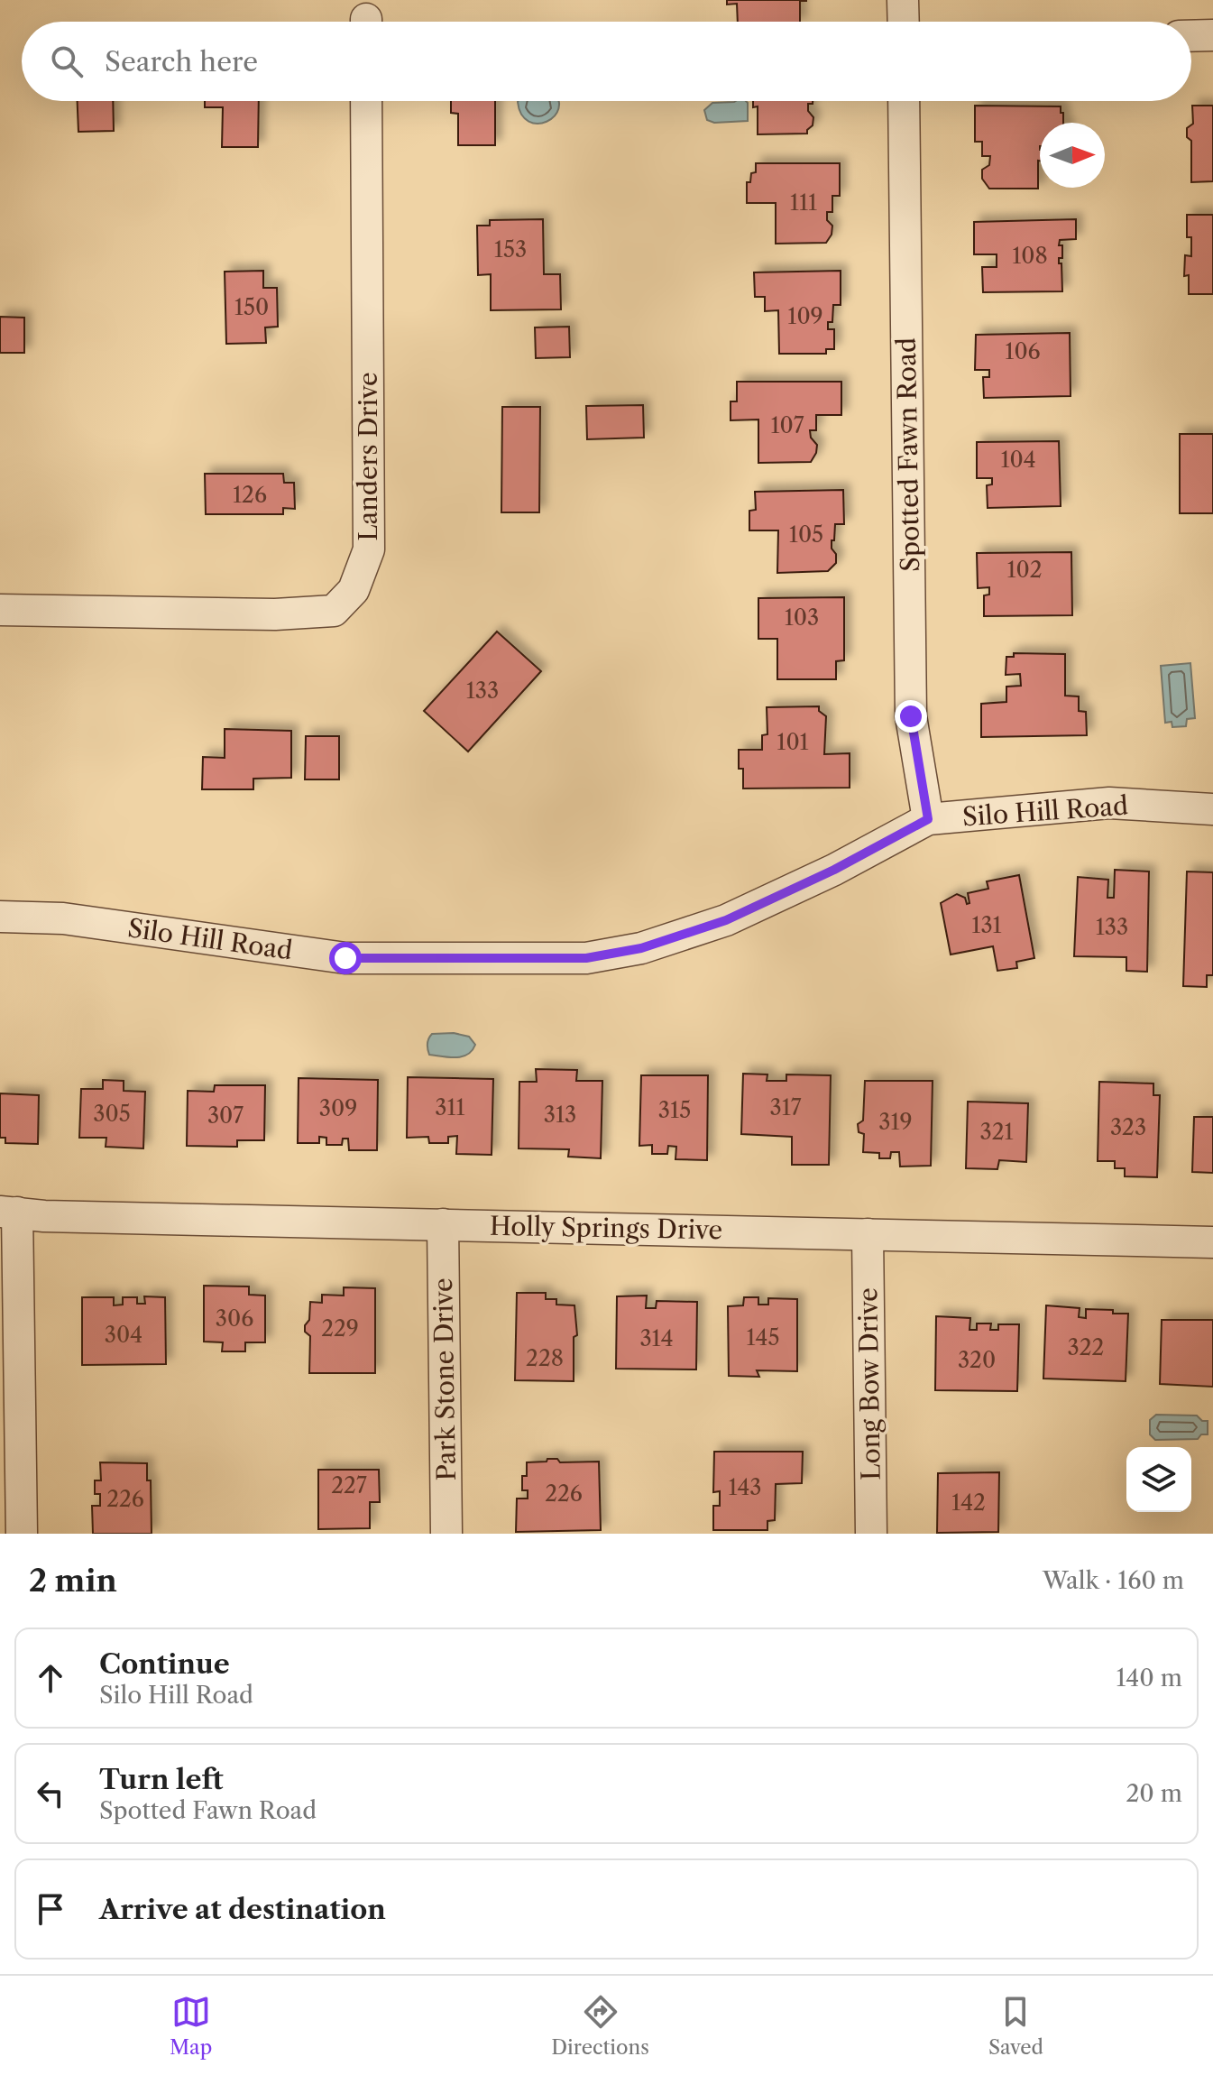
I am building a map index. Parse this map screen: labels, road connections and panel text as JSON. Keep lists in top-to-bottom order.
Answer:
{
  "streets": {
    "street": [
      "Spotted Fawn Road",
      "Landers Drive",
      "Silo Hill Road",
      "Holly Springs Drive",
      "Park Stone Drive",
      "Long Bow Drive"
    ]
  },
  "crossings": [
    ["Spotted Fawn Road", "Silo Hill Road"],
    ["Holly Springs Drive", "Park Stone Drive"],
    ["Holly Springs Drive", "Long Bow Drive"]
  ],
  "house_numbers": [
    "111",
    "153",
    "108",
    "150",
    "109",
    "106",
    "107",
    "104",
    "126",
    "105",
    "102",
    "103",
    "133",
    "101",
    "131",
    "133",
    "311",
    "317",
    "309",
    "315",
    "305",
    "313",
    "307",
    "319",
    "323",
    "321",
    "306",
    "229",
    "304",
    "145",
    "314",
    "322",
    "228",
    "320",
    "227",
    "143",
    "226",
    "226",
    "142"
  ],
  "north": "right",
  "page": {
    "search": "Search here",
    "heading": ["2 min", "Walk · 160 m"],
    "list": [
      ["Continue", "Silo Hill Road", "140 m"],
      ["Turn left", "Spotted Fawn Road", "20 m"],
      "Arrive at destination"
    ],
    "nav": ["Map", "Directions", "Saved"]
  }
}
